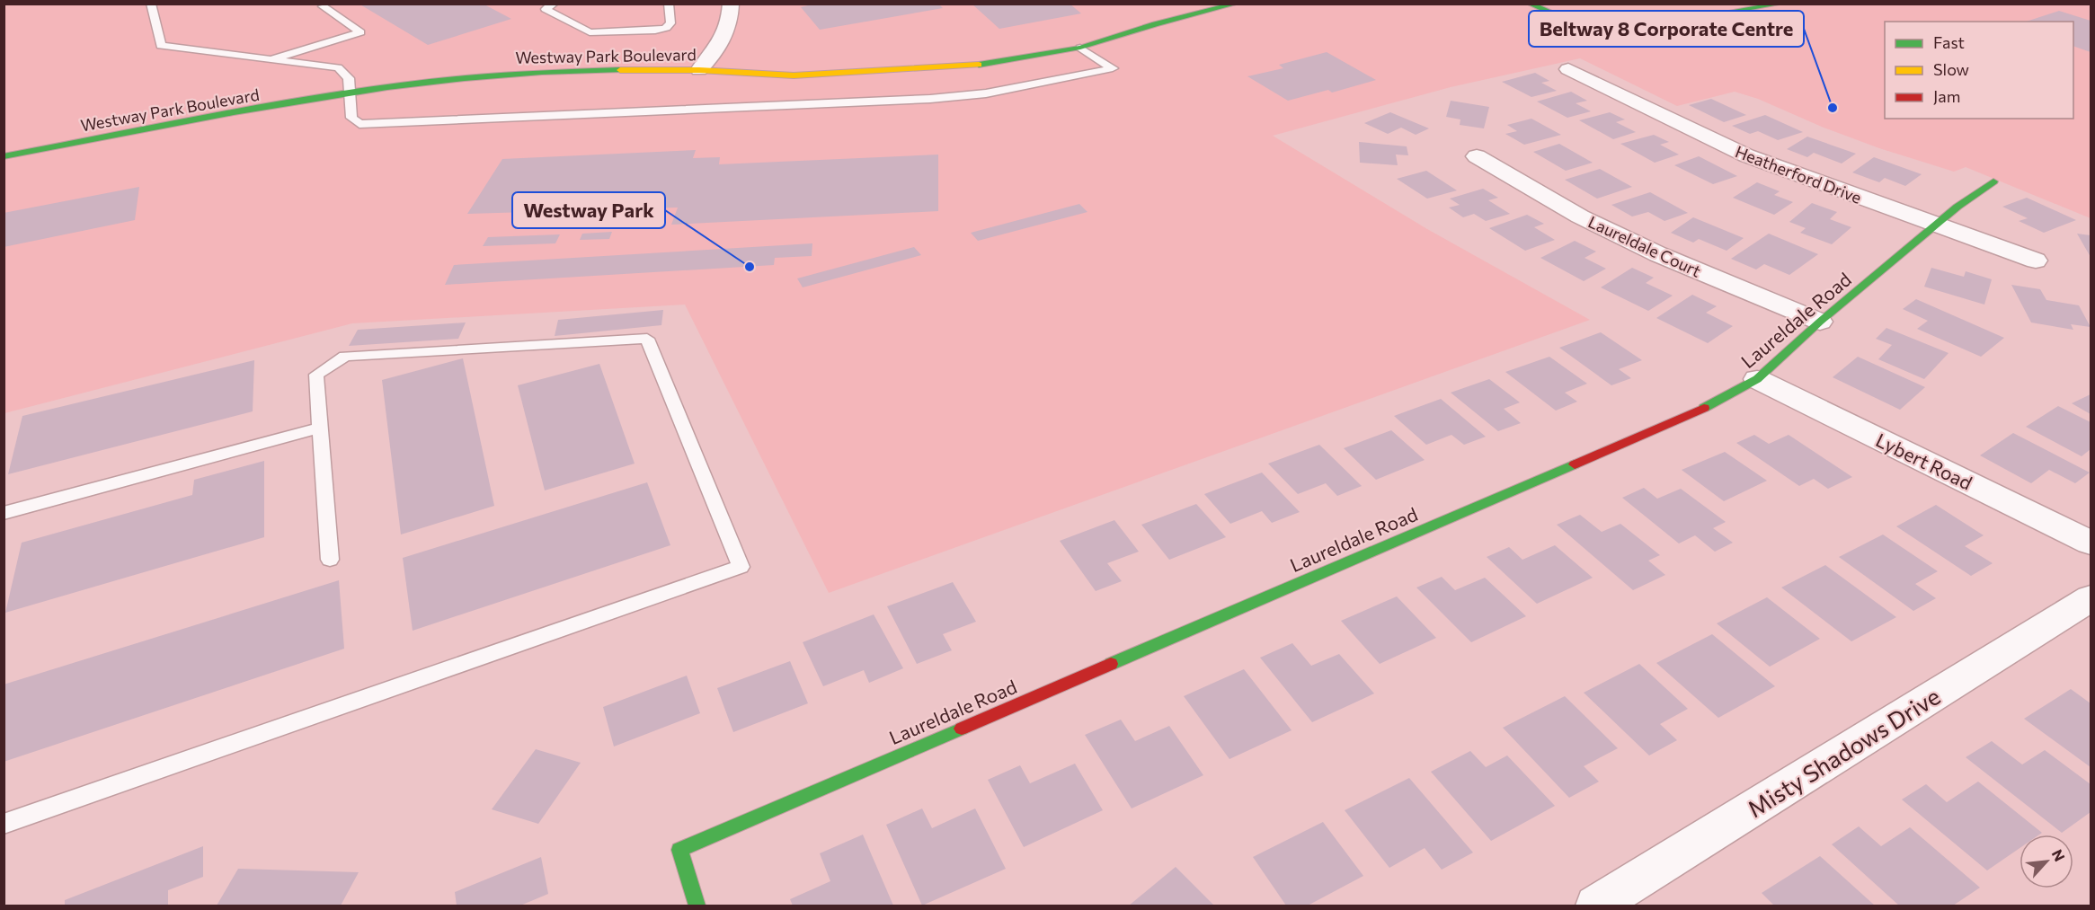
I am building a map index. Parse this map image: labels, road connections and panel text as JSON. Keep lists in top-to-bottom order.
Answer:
{
  "streets": {
    "street": [
      "Westway Park Boulevard",
      "Heatherford Drive",
      "Laureldale Court",
      "Laureldale Road",
      "Lybert Road",
      "Misty Shadows Drive"
    ]
  },
  "crossings": [
    ["Heatherford Drive", "Laureldale Road"],
    ["Laureldale Court", "Laureldale Road"],
    ["Laureldale Road", "Lybert Road"]
  ],
  "places": ["Beltway 8 Corporate Centre", "Westway Park"],
  "legend": ["Fast", "Slow", "Jam"],
  "north": "top right"
}
